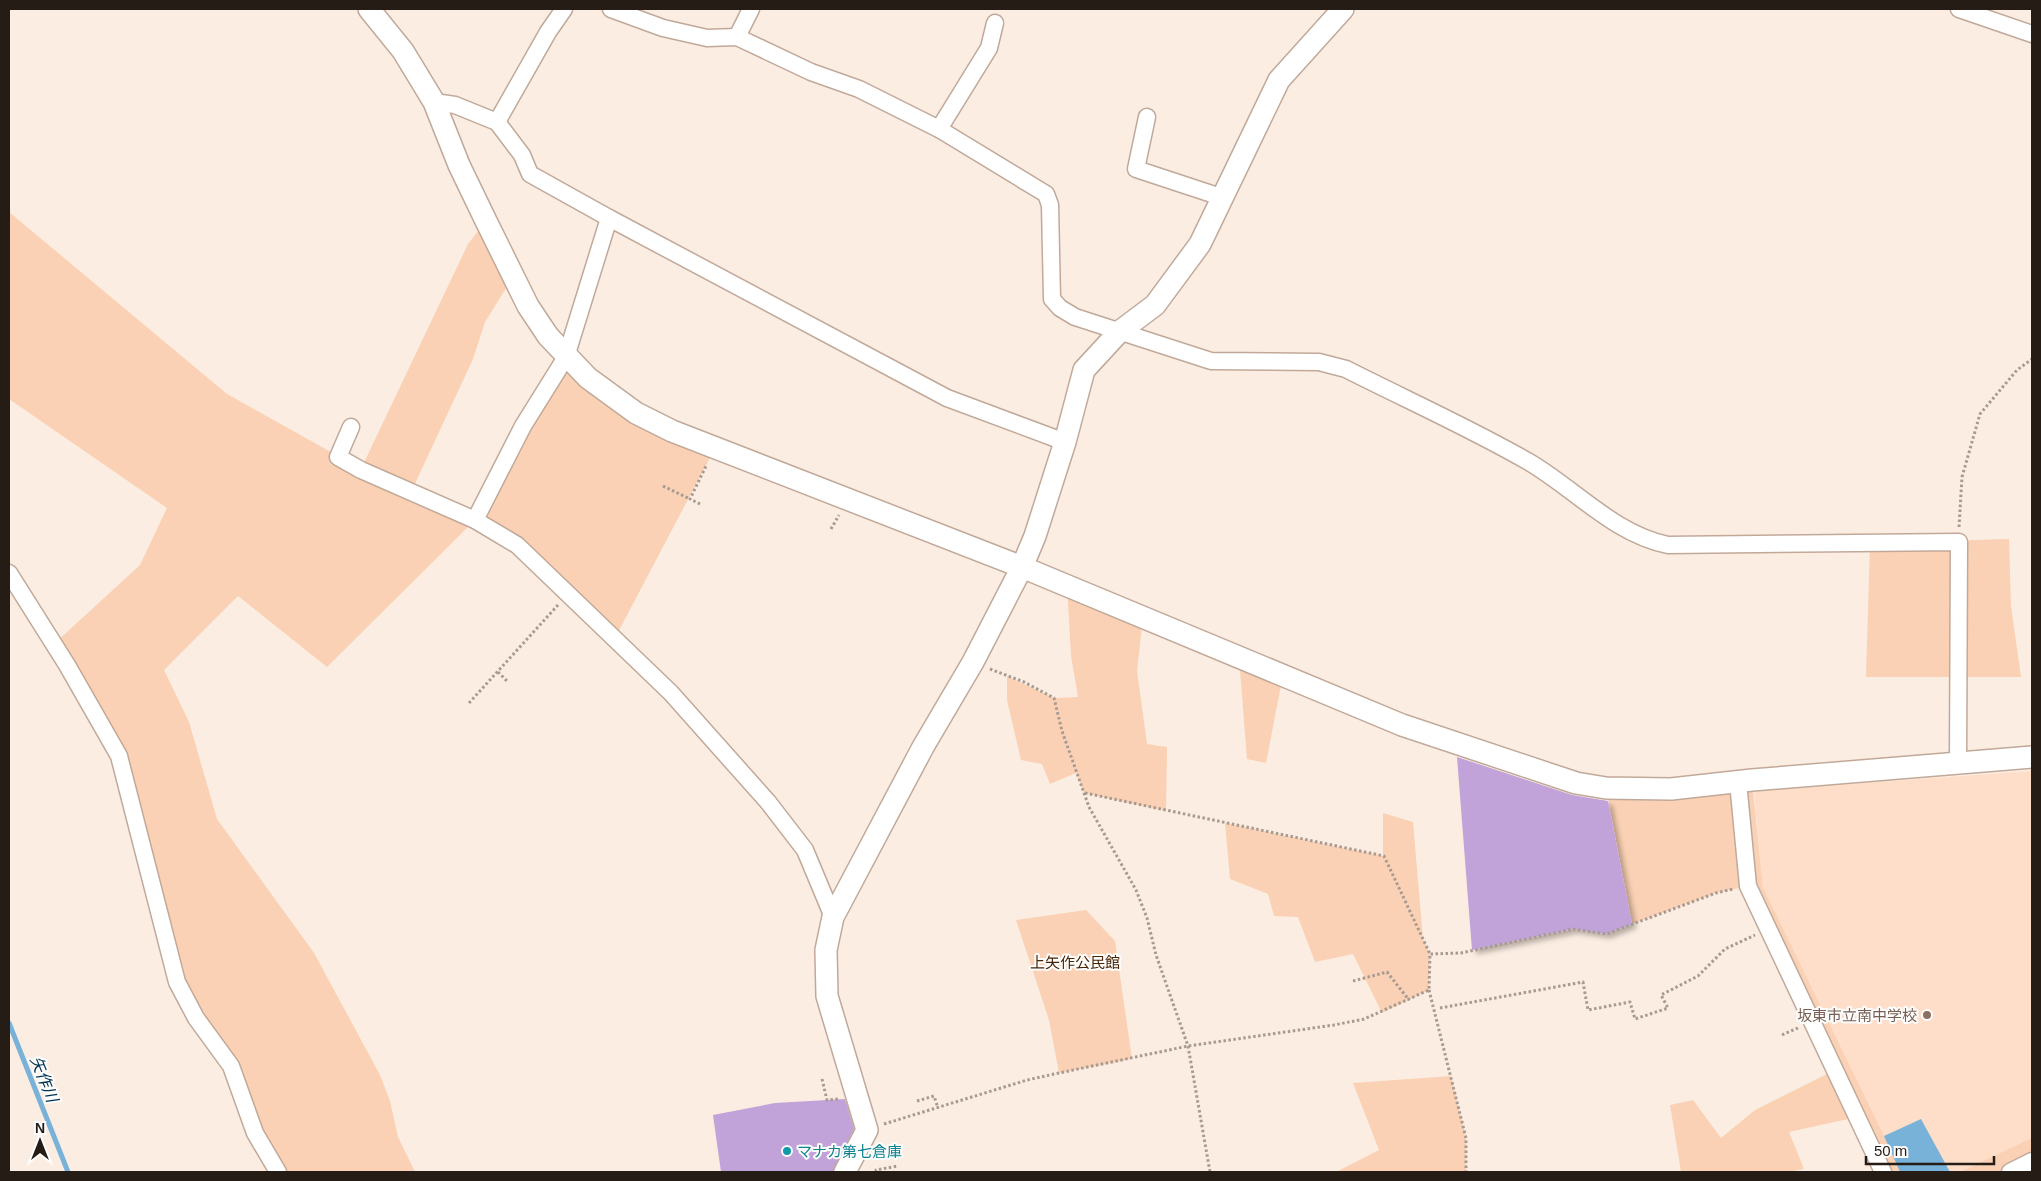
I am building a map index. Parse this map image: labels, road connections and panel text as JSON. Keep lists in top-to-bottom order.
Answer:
{
  "water": ["矢作川"],
  "parks": ["上矢作公民館"],
  "places": ["坂東市立南中学校", "マナカ第七倉庫"],
  "scale_bar": "50 m",
  "north": "top"
}
